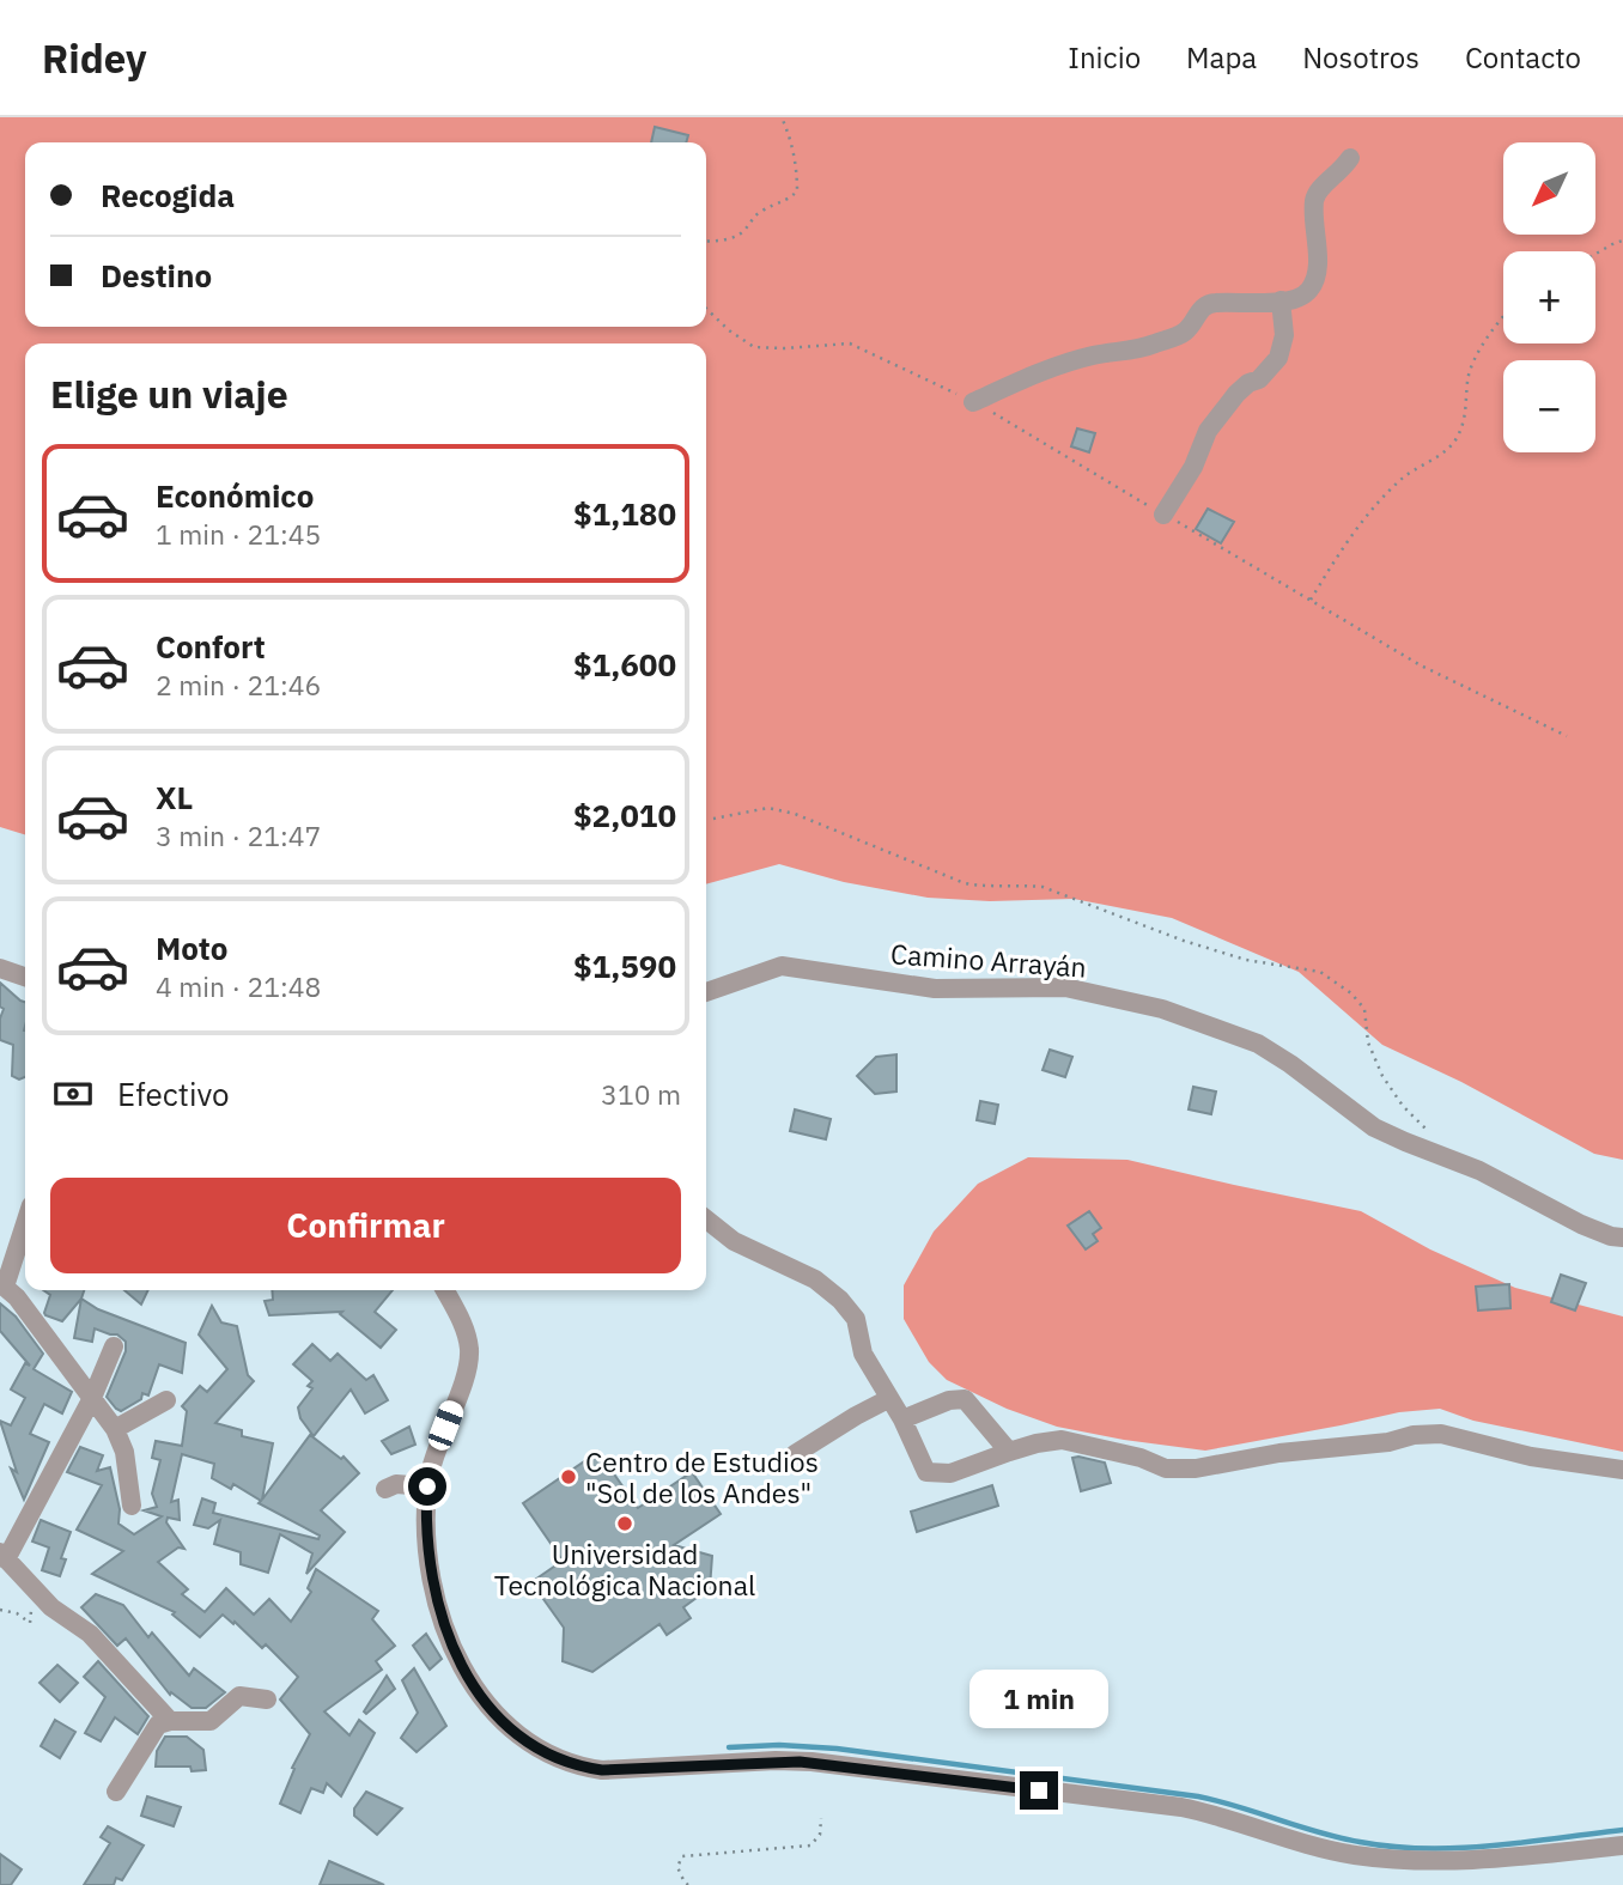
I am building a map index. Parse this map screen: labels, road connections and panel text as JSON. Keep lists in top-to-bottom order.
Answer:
{
  "streets": {
    "street": ["Camino Arrayán"]
  },
  "places": ["Centro de Estudios \"Sol de los Andes\"", "Universidad Tecnológica Nacional"],
  "north": "bottom left",
  "page": {
    "header": "Ridey",
    "nav": [
      "Inicio",
      "Mapa",
      "Nosotros",
      "Contacto"
    ],
    "map_buttons": ["+", "−"],
    "banner": ["Recogida", "Destino"],
    "heading": "Elige un viaje",
    "list": [
      {
        "name": "Económico",
        "note": "1 min · 21:45",
        "value": "$1,180"
      },
      {
        "name": "Confort",
        "note": "2 min · 21:46",
        "value": "$1,600"
      },
      {
        "name": "XL",
        "note": "3 min · 21:47",
        "value": "$2,010"
      },
      {
        "name": "Moto",
        "note": "4 min · 21:48",
        "value": "$1,590"
      }
    ],
    "pay": ["Efectivo", "310 m"],
    "buttons": "Confirmar",
    "bubble": "1 min"
  }
}
